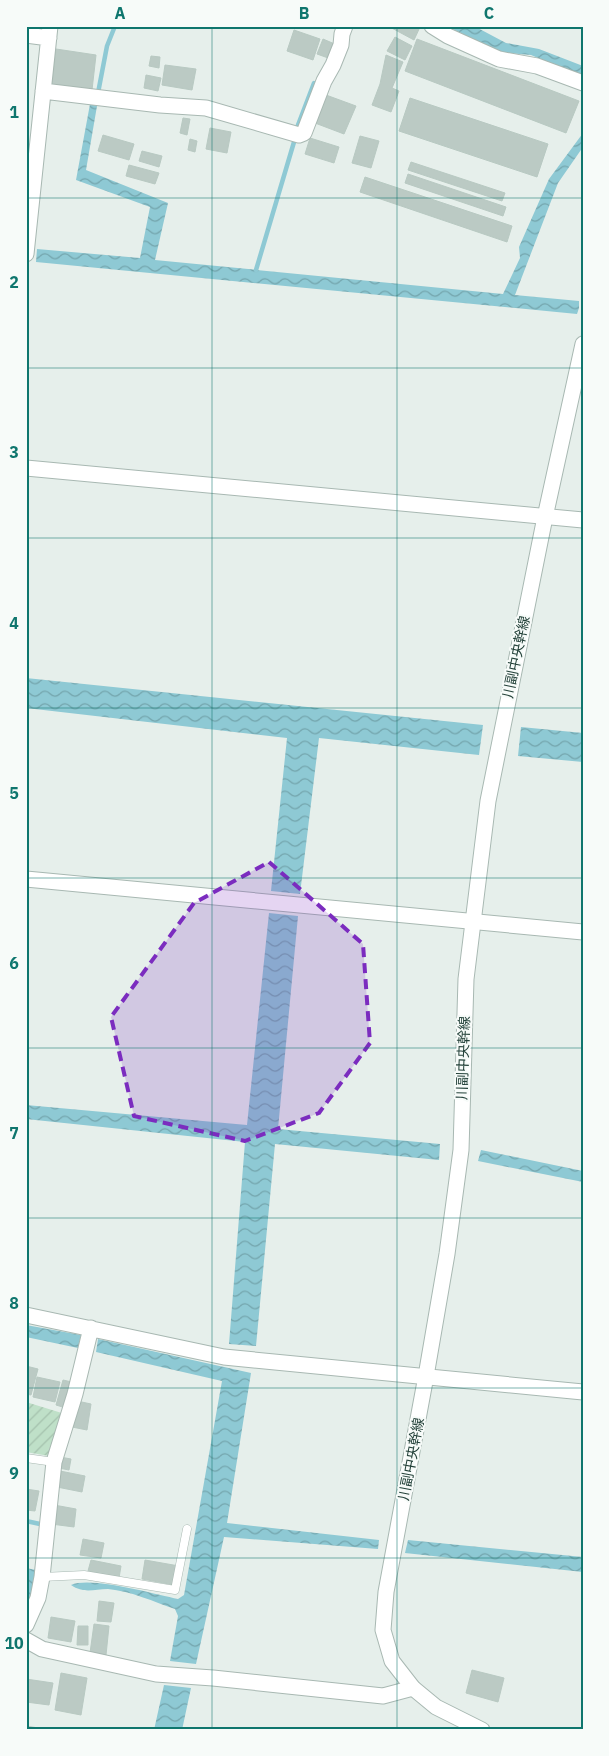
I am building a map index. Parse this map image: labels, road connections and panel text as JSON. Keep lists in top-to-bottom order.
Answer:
{
  "streets": {
    "street": ["川副中央幹線"]
  },
  "grid": {
    "columns": ["A", "B", "C"],
    "rows": [
      "1",
      "2",
      "3",
      "4",
      "5",
      "6",
      "7",
      "8",
      "9",
      "10"
    ]
  }
}
